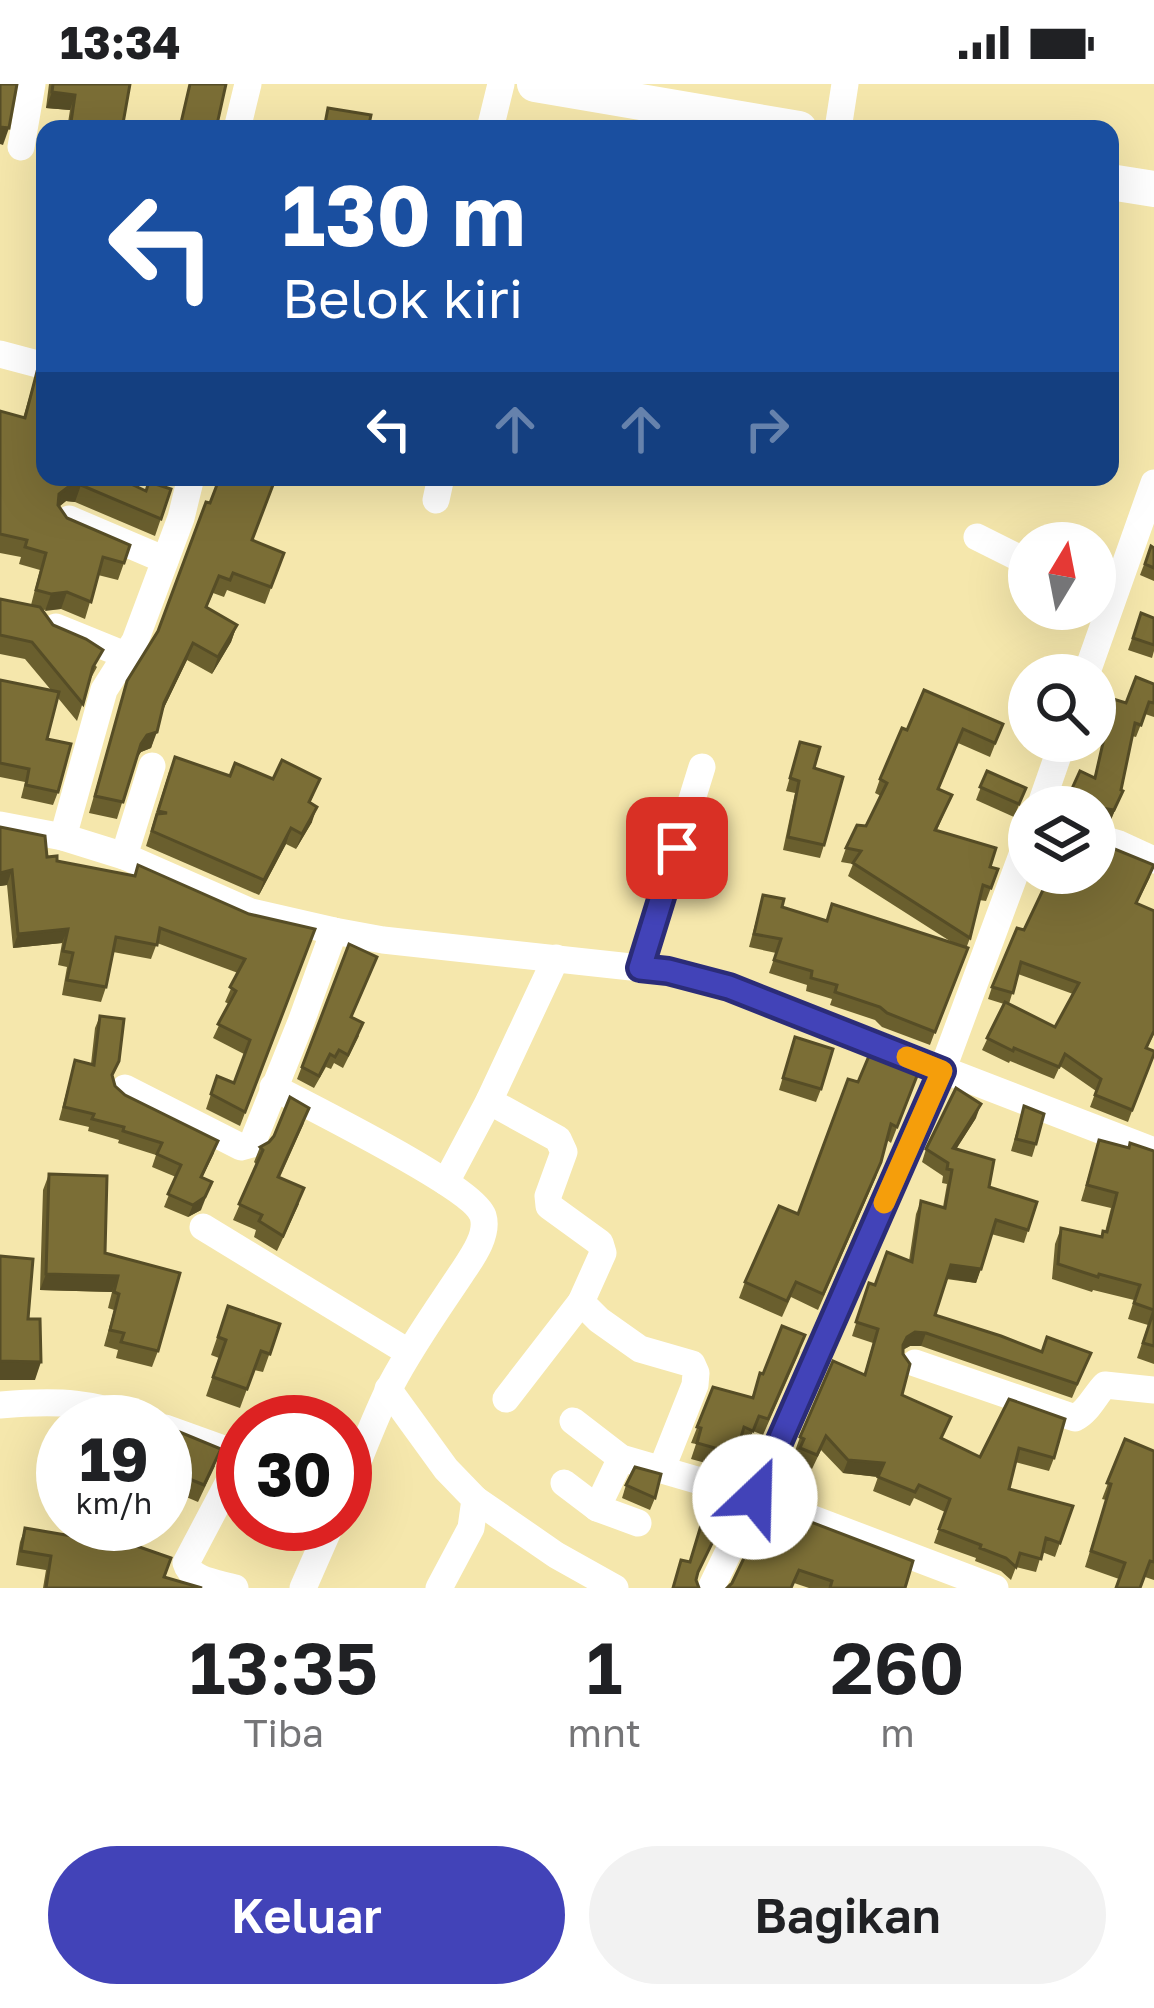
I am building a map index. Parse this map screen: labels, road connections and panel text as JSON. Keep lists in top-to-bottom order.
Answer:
{
  "north": "top",
  "page": {
    "status": "13:34",
    "turn": ["130 m", "Belok kiri"],
    "speed": "19 km/h",
    "limit": "30",
    "eta": [
      "13:35",
      "Tiba",
      "1",
      "mnt",
      "260",
      "m"
    ],
    "buttons": ["Keluar", "Bagikan"]
  }
}
